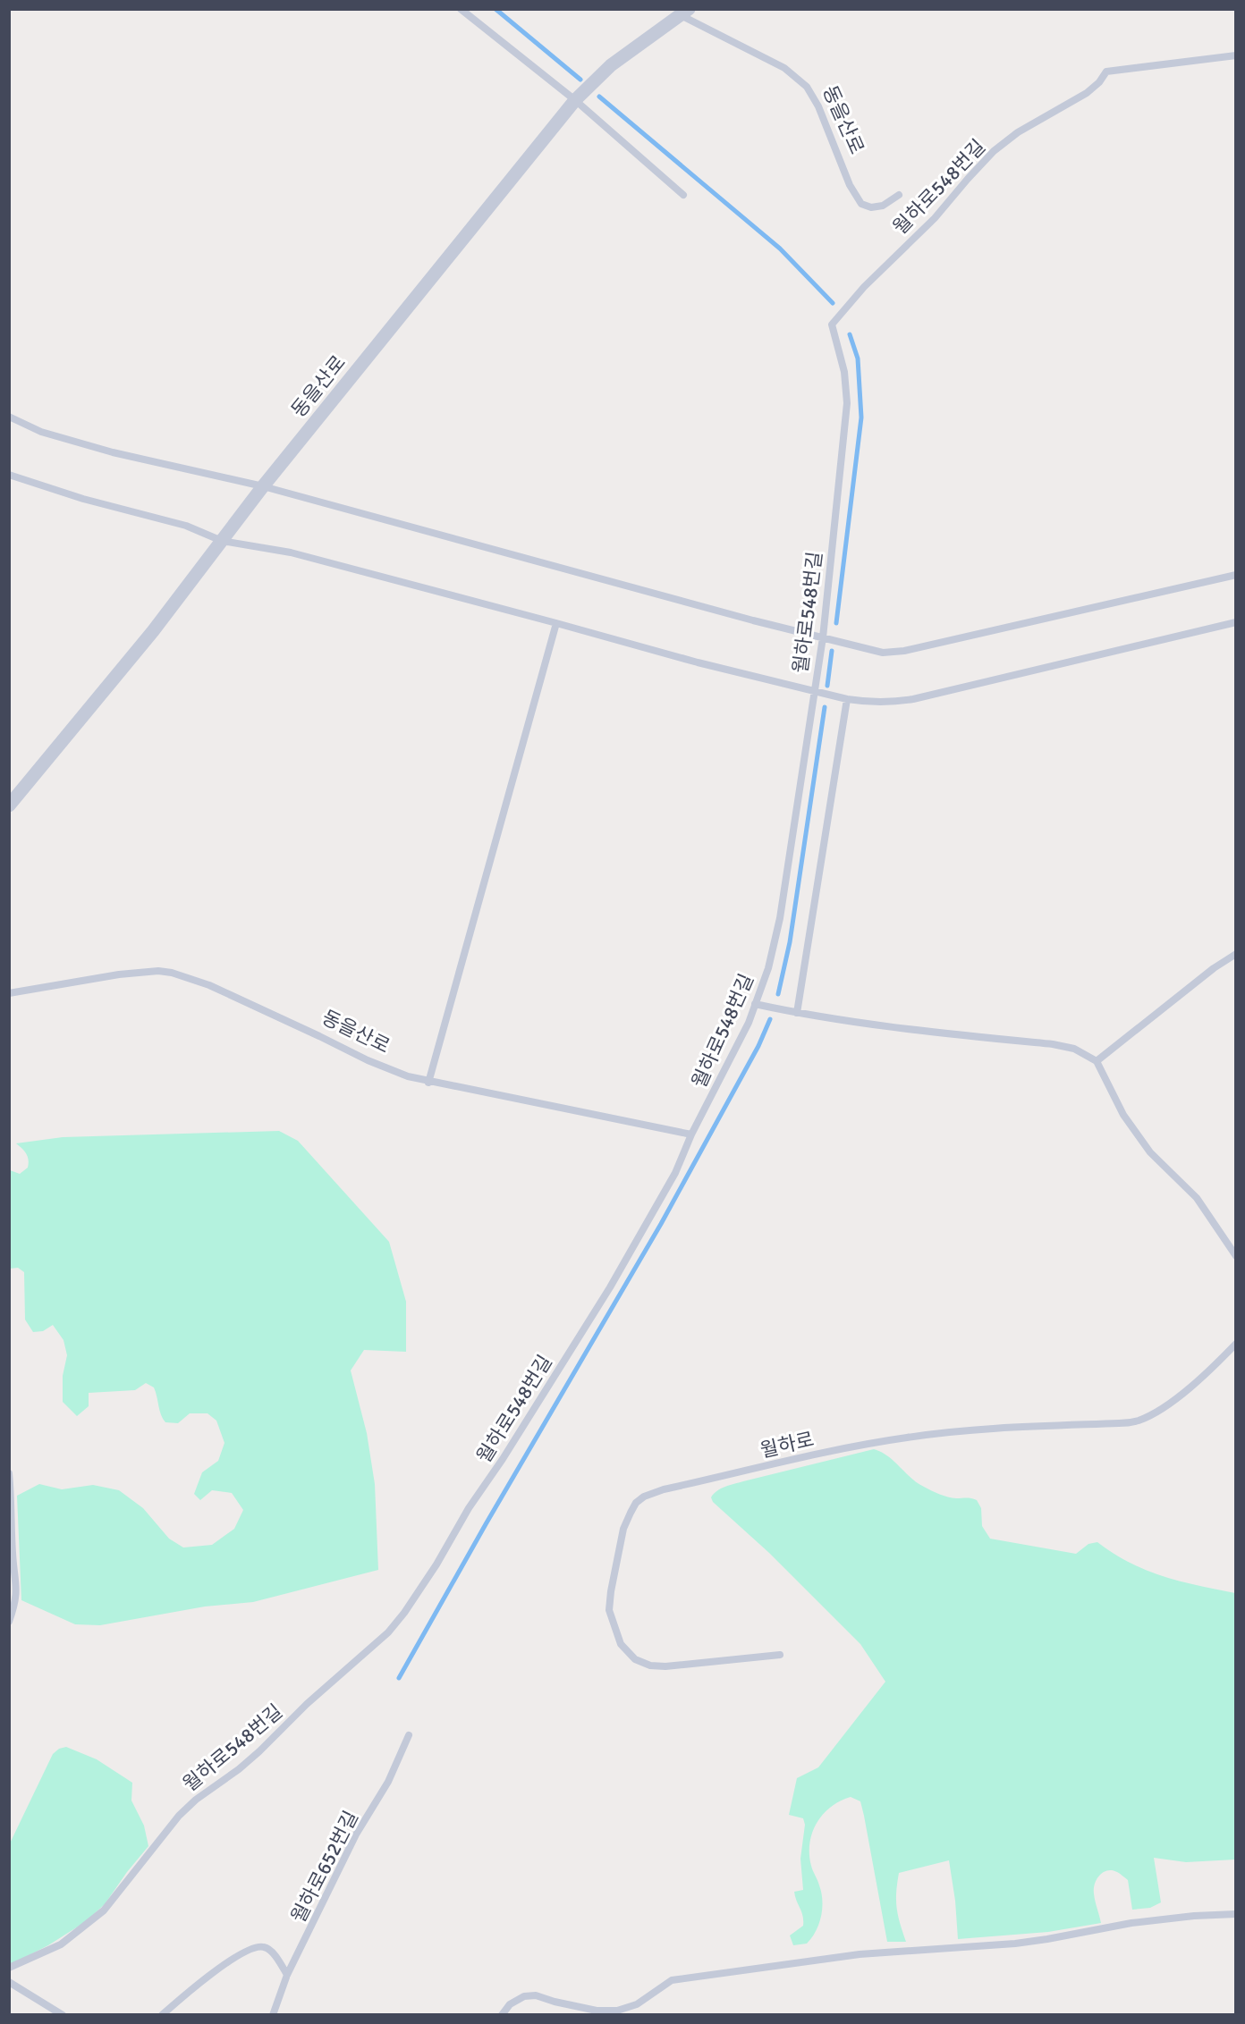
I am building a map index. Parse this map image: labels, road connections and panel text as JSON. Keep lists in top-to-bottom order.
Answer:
{
  "streets": {
    "street": ["동을산로"],
    "lane": ["월하로548번길", "월하로", "월하로652번길"]
  },
  "crossings": [
    ["동을산로", "월하로548번길"]
  ]
}
